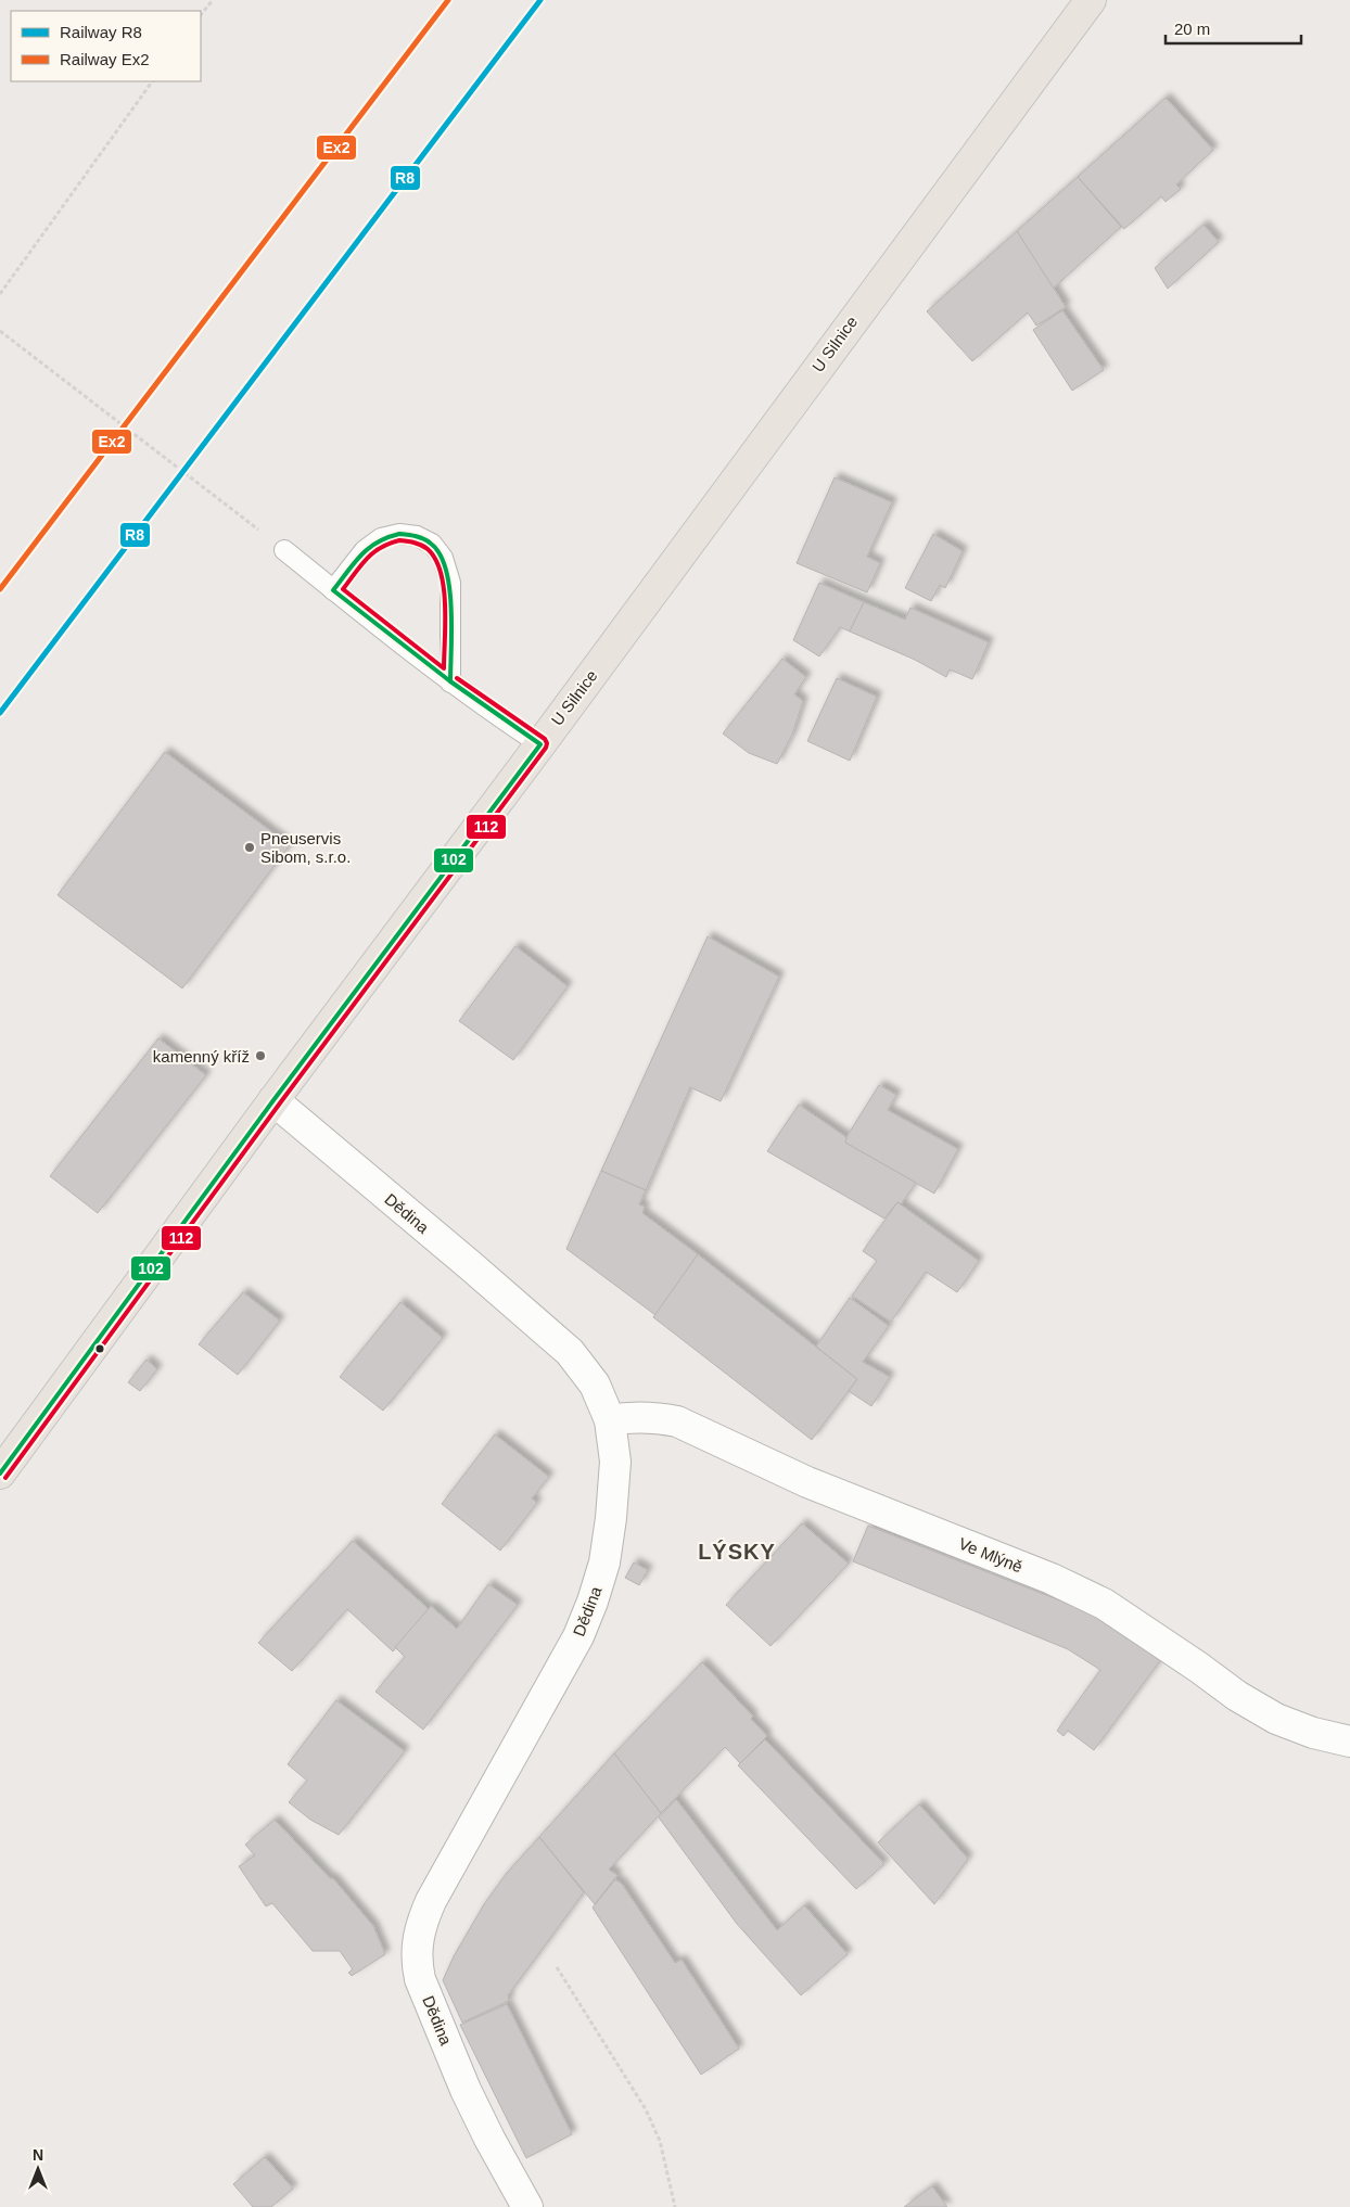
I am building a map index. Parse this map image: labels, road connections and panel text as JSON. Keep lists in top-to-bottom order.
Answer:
{
  "streets": {
    "main road": ["U Silnice"],
    "street": ["Dědina", "Ve Mlýně"]
  },
  "crossings": [
    ["U Silnice", "Dědina"],
    ["Dědina", "Ve Mlýně"]
  ],
  "districts": ["LÝSKY"],
  "places": ["Pneuservis Sibom, s.r.o.", "kamenný kříž"],
  "lines": [
    "rail line R8",
    "rail line Ex2",
    "transit line 102",
    "transit line 112"
  ],
  "legend": ["Railway R8", "Railway Ex2"],
  "scale_bar": "20 m",
  "north": "top"
}
